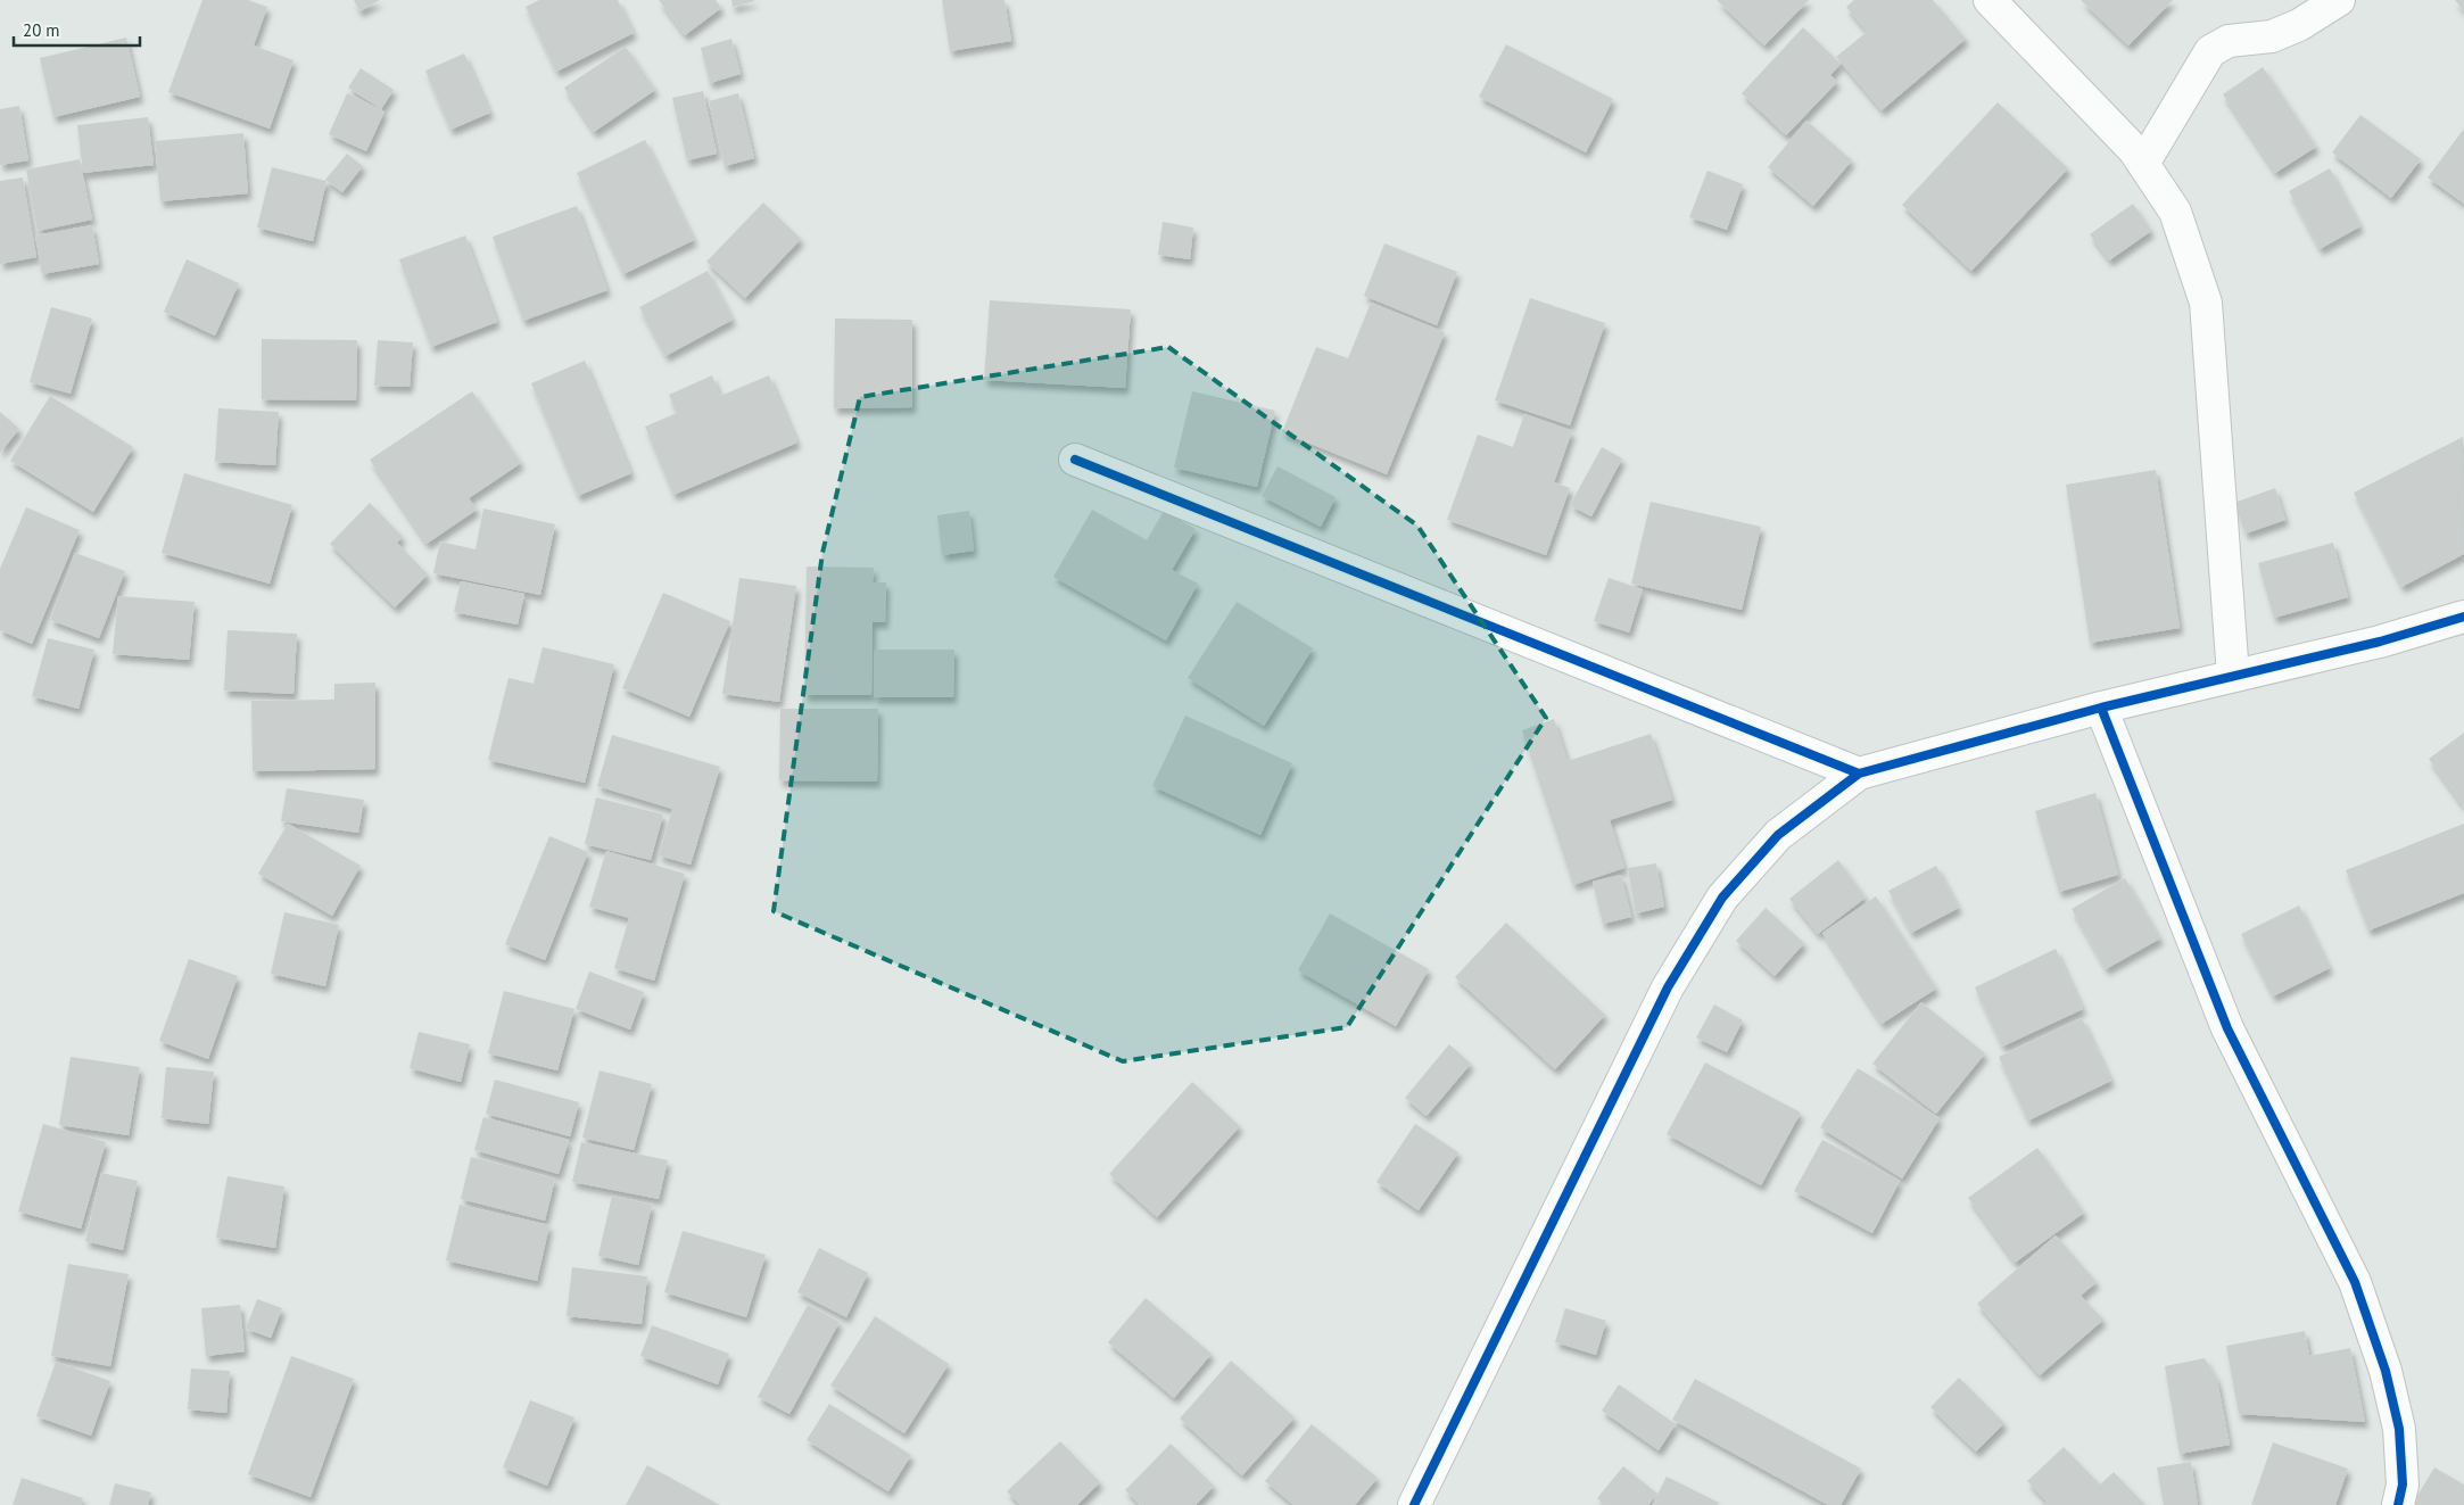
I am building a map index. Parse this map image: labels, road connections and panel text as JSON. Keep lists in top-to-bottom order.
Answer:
{
  "scale_bar": "20 m"
}
